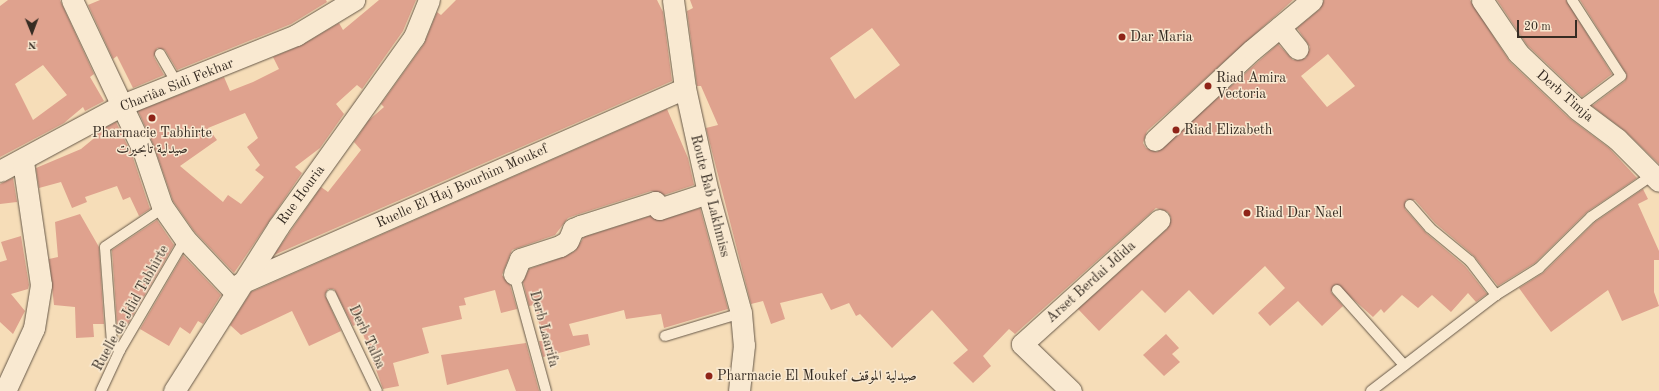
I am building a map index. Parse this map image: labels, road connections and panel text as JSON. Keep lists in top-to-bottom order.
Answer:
{
  "streets": {
    "street": [
      "Chariâa Sidi Fekhar",
      "Derb Timja",
      "Ruelle El Haj Bourhim Moukef",
      "Rue Houria",
      "Route Bab Lakhmiss",
      "Arset Berdai Jdida"
    ],
    "lane": ["Ruelle de Jdid Tabhirte", "Derb Laarifa", "Derb Talba"]
  },
  "crossings": [
    ["Ruelle El Haj Bourhim Moukef", "Rue Houria"],
    ["Ruelle El Haj Bourhim Moukef", "Route Bab Lakhmiss"]
  ],
  "places": [
    "Dar Maria",
    "Riad Amira Vectoria",
    "Pharmacie Tabhirte صيدلية تابحيرت",
    "Riad Elizabeth",
    "Riad Dar Nael",
    "Pharmacie El Moukef صيدلية الموقف"
  ],
  "scale_bar": "20 m",
  "north": "bottom"
}
